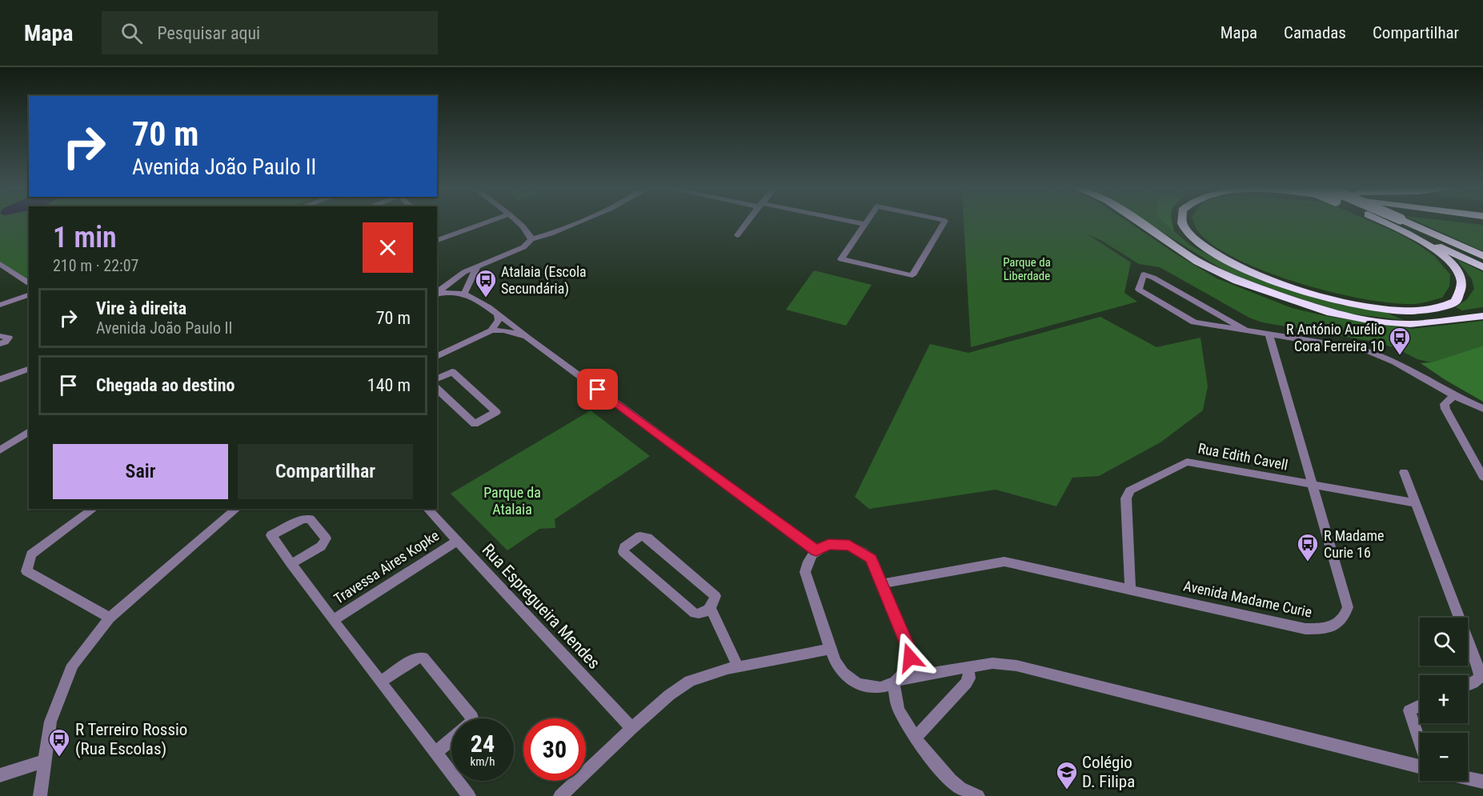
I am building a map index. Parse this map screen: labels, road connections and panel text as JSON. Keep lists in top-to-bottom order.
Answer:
{
  "streets": {
    "street": [
      "Rua Edith Cavell",
      "Travessa Aires Kopke",
      "Avenida Madame Curie",
      "Rua Espregueira Mendes"
    ]
  },
  "crossings": [
    ["Rua Edith Cavell", "Avenida Madame Curie"],
    ["Travessa Aires Kopke", "Rua Espregueira Mendes"]
  ],
  "parks": ["Parque da Liberdade", "Parque da Atalaia"],
  "places": {
    "bus stop": [
      "Atalaia (Escola Secundária)",
      "R António Aurélio Cora Ferreira 10",
      "R Madame Curie 16",
      "R Terreiro Rossio (Rua Escolas)"
    ],
    "school or university": ["Colégio D. Filipa"]
  },
  "page": {
    "header": "Mapa",
    "search": "Pesquisar aqui",
    "nav": ["Mapa", "Camadas", "Compartilhar"],
    "turn": ["70 m", "Avenida João Paulo II"],
    "heading": ["1 min", "210 m · 22:07"],
    "list": [
      {
        "name": "Vire à direita",
        "note": "Avenida João Paulo II",
        "value": "70 m"
      },
      {
        "name": "Chegada ao destino",
        "value": "140 m"
      }
    ],
    "buttons": ["Sair", "Compartilhar"],
    "map_buttons": ["+", "−"],
    "speed": "24 km/h",
    "limit": "30"
  }
}
